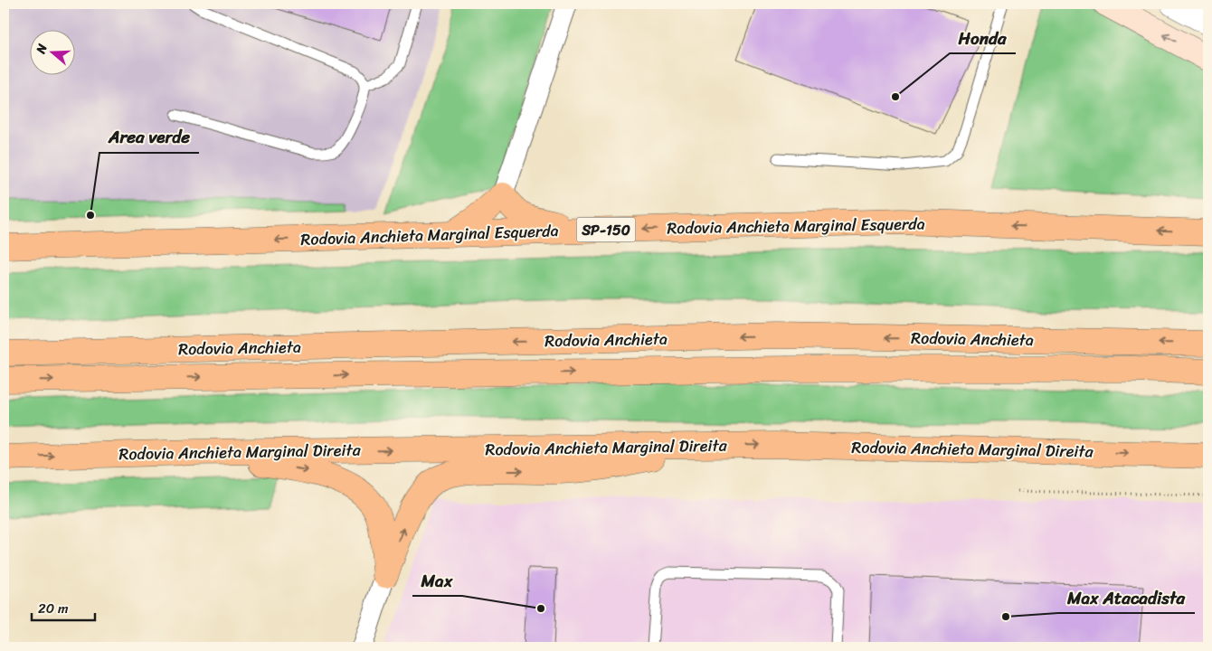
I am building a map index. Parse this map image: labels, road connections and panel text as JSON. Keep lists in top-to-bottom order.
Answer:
{
  "streets": {
    "highway": [
      "Rodovia Anchieta Marginal Esquerda",
      "SP-150",
      "Rodovia Anchieta",
      "Rodovia Anchieta Marginal Direita"
    ]
  },
  "one_way": ["Rodovia Anchieta Marginal Esquerda", "Rodovia Anchieta Marginal Direita"],
  "places": [
    "Honda",
    "Area verde",
    "Max",
    "Max Atacadista"
  ],
  "scale_bar": "20 m",
  "north": "left"
}
